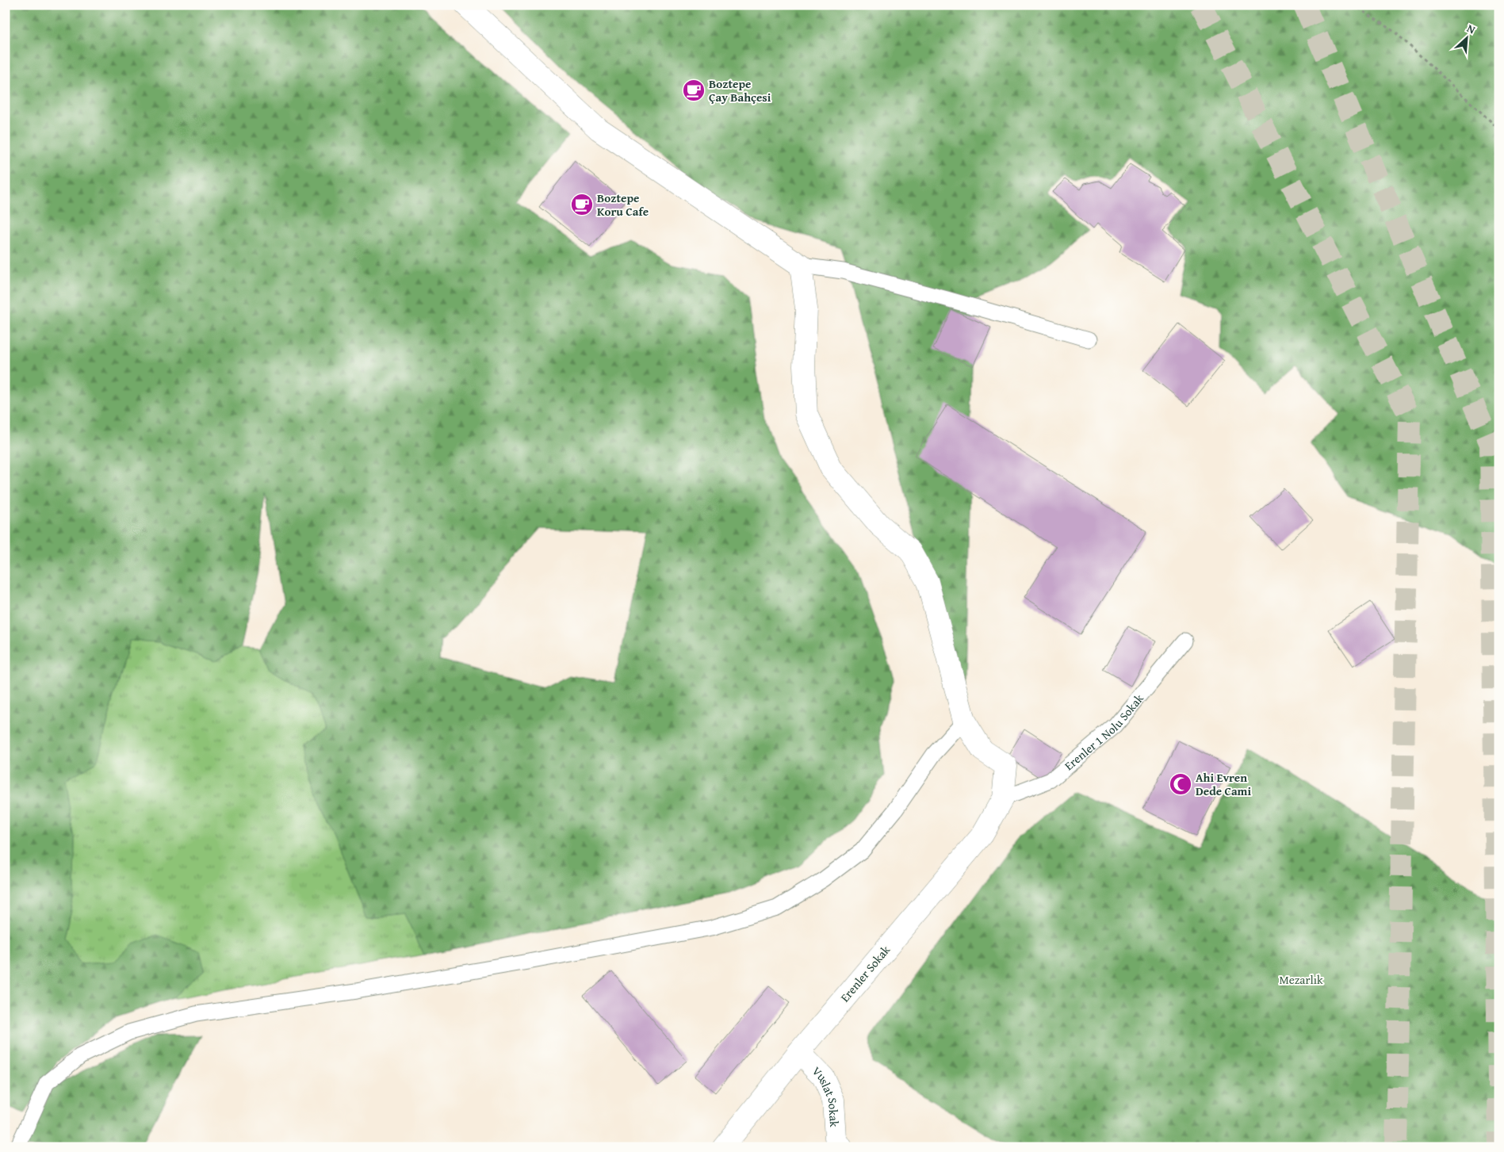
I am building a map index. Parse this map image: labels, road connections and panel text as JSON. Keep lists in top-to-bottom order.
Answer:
{
  "streets": {
    "street": ["Erenler Sokak", "Vuslat Sokak"],
    "lane": ["Erenler 1 Nolu Sokak"]
  },
  "crossings": [
    ["Erenler 1 Nolu Sokak", "Erenler Sokak"],
    ["Erenler Sokak", "Vuslat Sokak"]
  ],
  "parks": ["Mezarlık"],
  "places": {
    "cafe": ["Boztepe Çay Bahçesi", "Boztepe Koru Cafe"],
    "mosque": ["Ahi Evren Dede Cami"]
  },
  "north": "top right"
}
